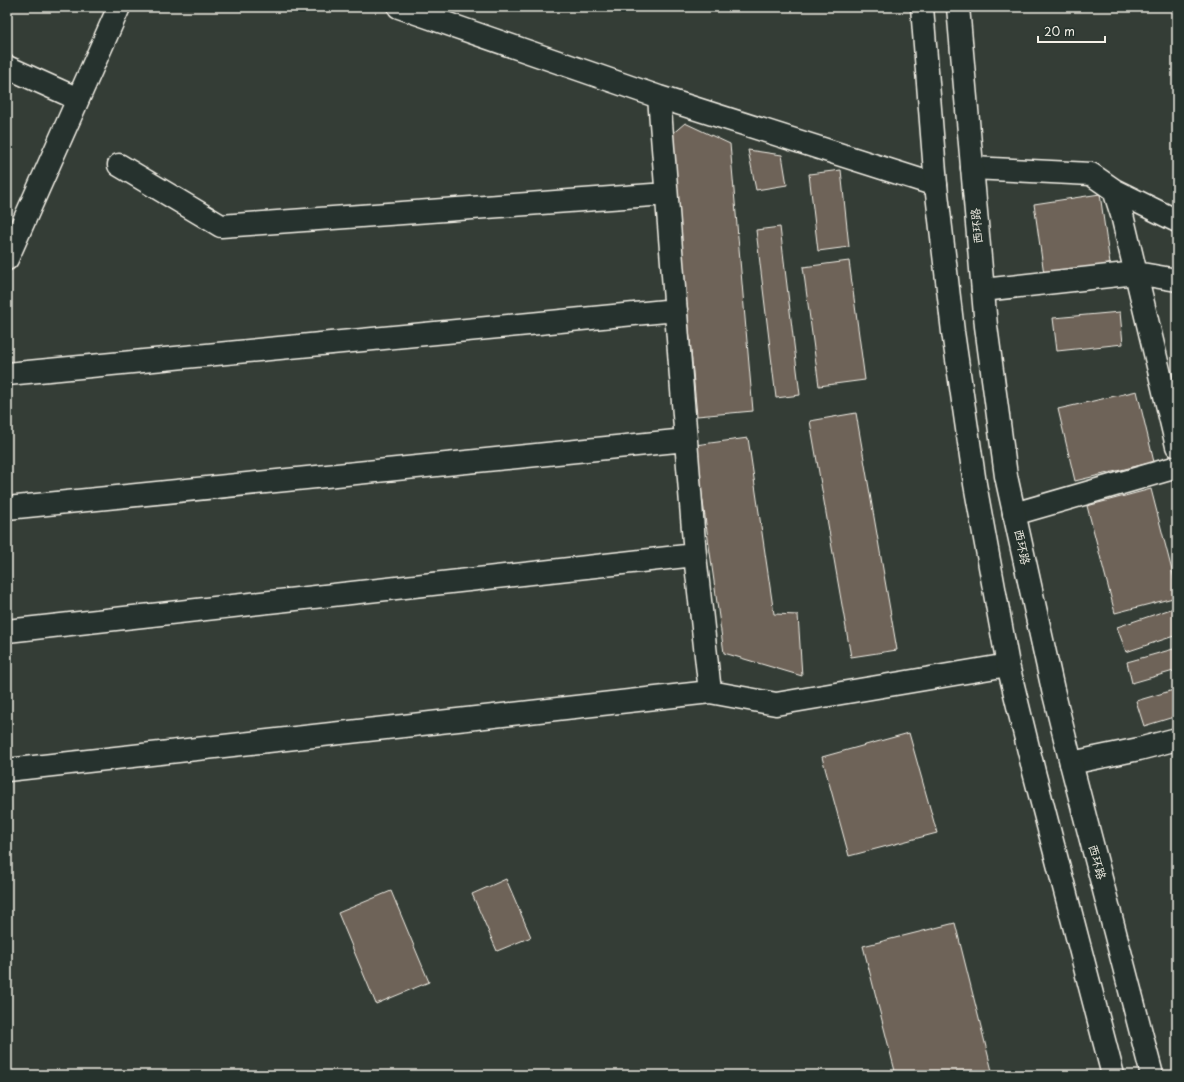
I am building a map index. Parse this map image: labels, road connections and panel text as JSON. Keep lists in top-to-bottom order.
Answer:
{
  "streets": {
    "street": ["西环路"]
  },
  "scale_bar": "20 m"
}
